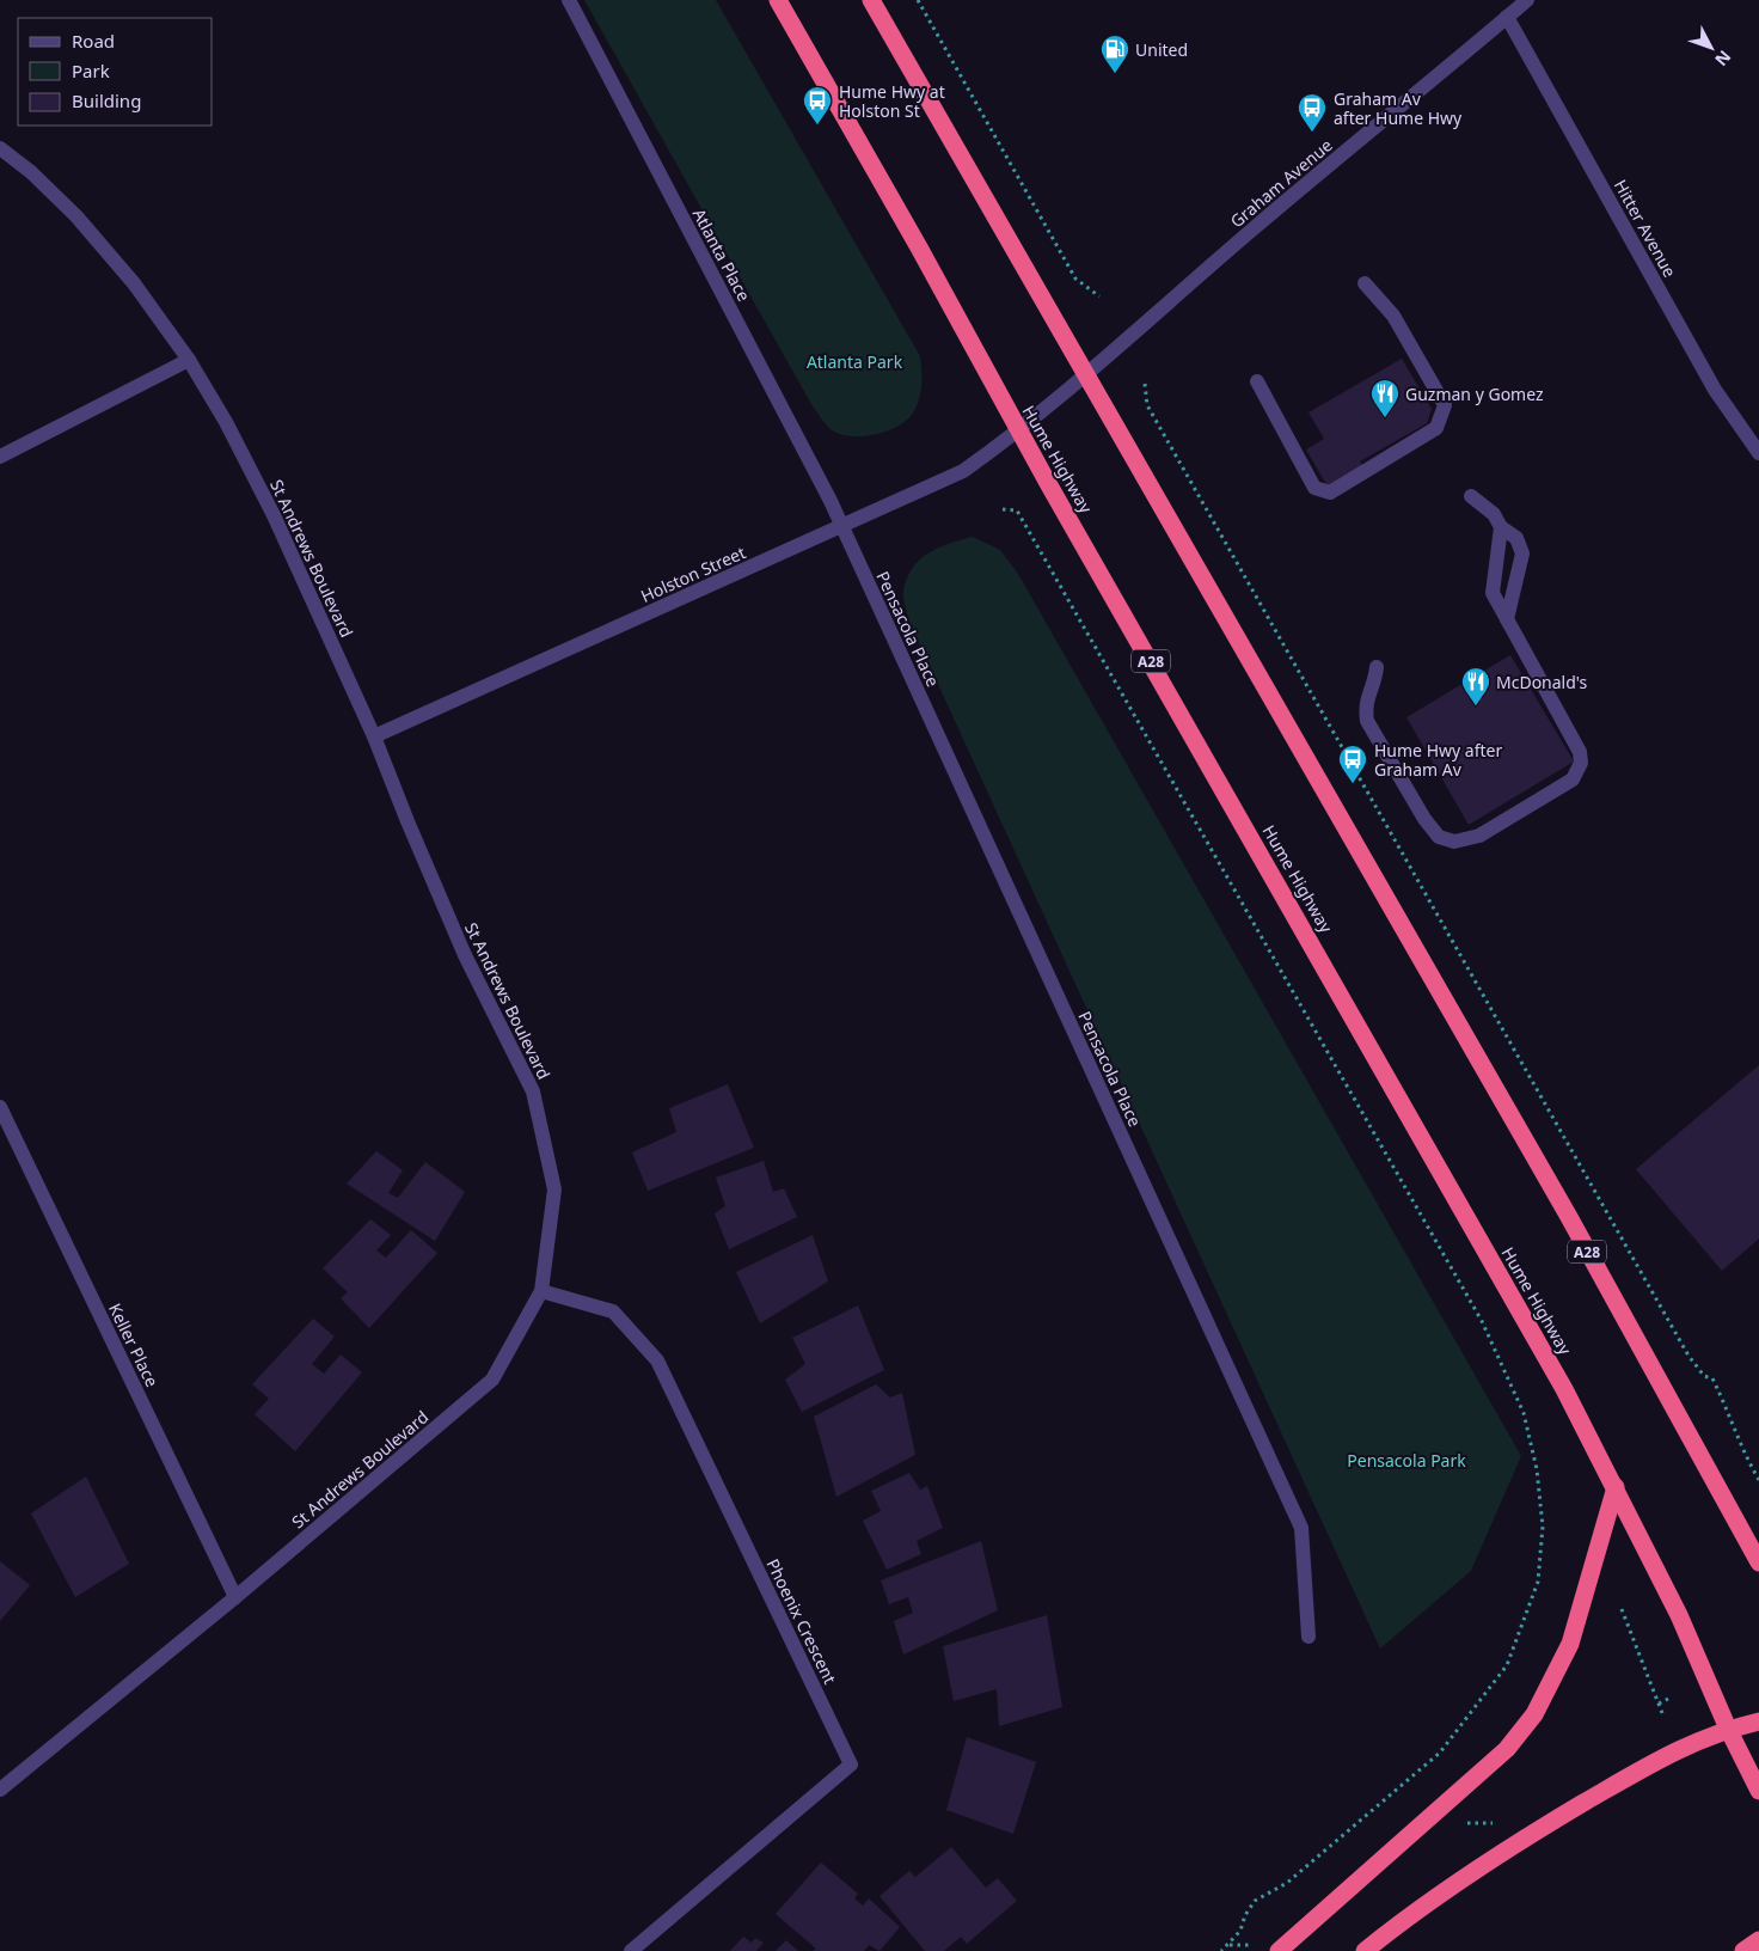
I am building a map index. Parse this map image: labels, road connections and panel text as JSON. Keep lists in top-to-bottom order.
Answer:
{
  "streets": {
    "highway": ["Hume Highway", "A28"],
    "street": [
      "Graham Avenue",
      "Hitter Avenue",
      "Atlanta Place",
      "St Andrews Boulevard",
      "Holston Street",
      "Pensacola Place",
      "Keller Place",
      "Phoenix Crescent"
    ]
  },
  "crossings": [
    ["Graham Avenue", "Hitter Avenue"],
    ["Graham Avenue", "Hume Highway"],
    ["Graham Avenue", "Holston Street"],
    ["Graham Avenue", "A28"],
    ["Atlanta Place", "Holston Street"],
    ["Atlanta Place", "Pensacola Place"],
    ["Hume Highway", "Holston Street"],
    ["St Andrews Boulevard", "Holston Street"],
    ["St Andrews Boulevard", "Keller Place"],
    ["St Andrews Boulevard", "Phoenix Crescent"],
    ["Holston Street", "Pensacola Place"]
  ],
  "parks": ["Atlanta Park", "Pensacola Park"],
  "places": {
    "fuel station": ["United"],
    "bus stop": ["Hume Hwy at Holston St", "Graham Av after Hume Hwy", "Hume Hwy after Graham Av"],
    "restaurant": ["Guzman y Gomez", "McDonald's"]
  },
  "legend": ["Road", "Park", "Building"],
  "north": "bottom right"
}
